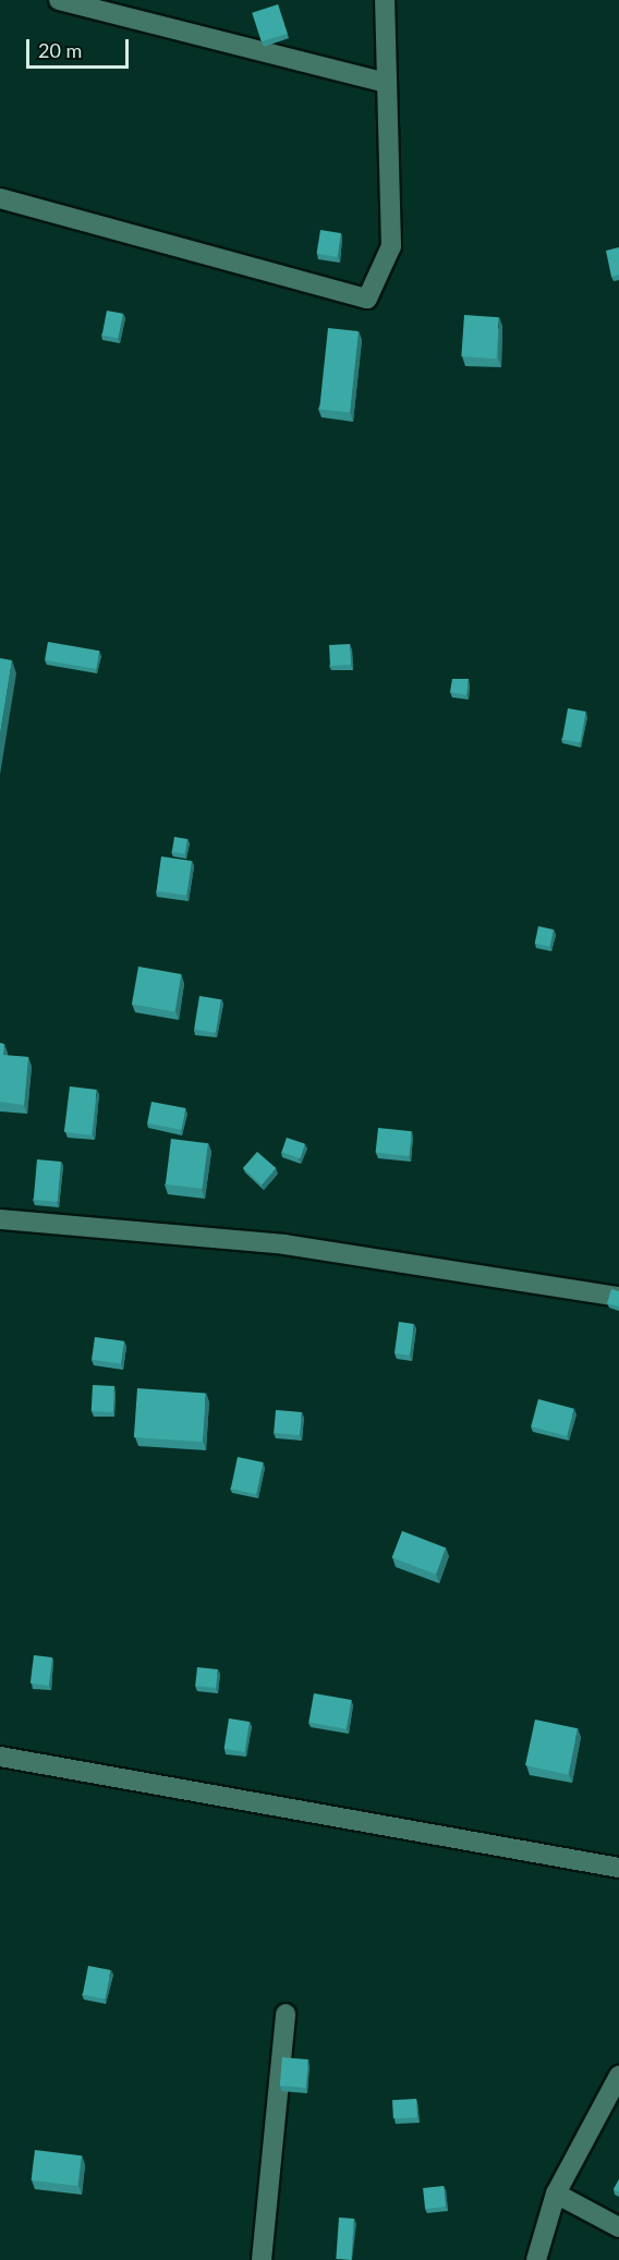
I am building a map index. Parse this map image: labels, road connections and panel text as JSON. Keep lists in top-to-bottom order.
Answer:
{
  "scale_bar": "20 m"
}
